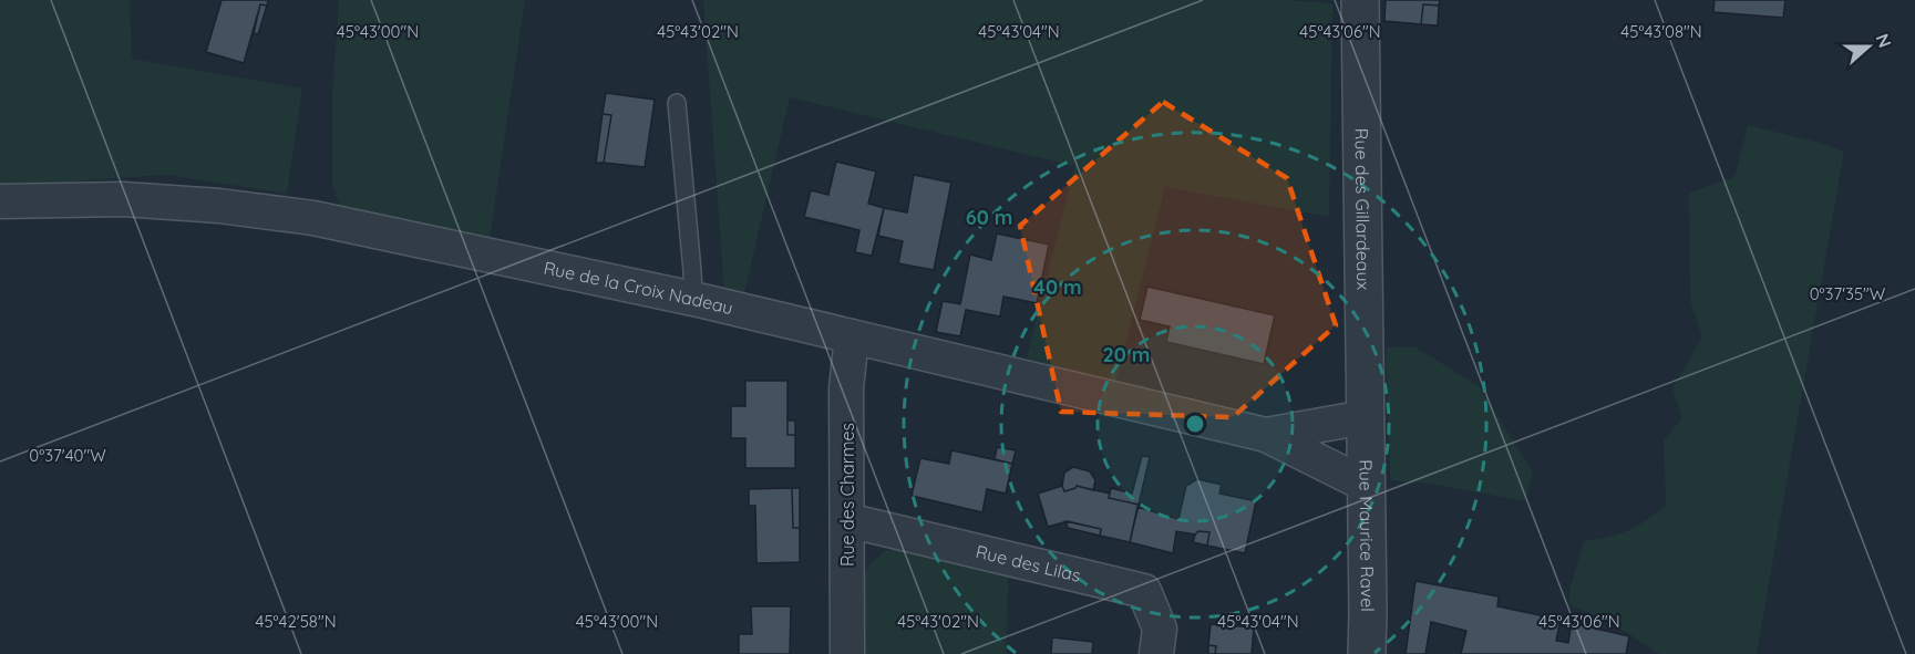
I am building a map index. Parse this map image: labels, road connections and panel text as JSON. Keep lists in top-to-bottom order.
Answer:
{
  "streets": {
    "street": [
      "Rue des Gillardeaux",
      "Rue de la Croix Nadeau",
      "Rue des Charmes",
      "Rue Maurice Ravel",
      "Rue des Lilas"
    ]
  },
  "crossings": [
    ["Rue des Gillardeaux", "Rue Maurice Ravel"],
    ["Rue de la Croix Nadeau", "Rue des Charmes"],
    ["Rue des Charmes", "Rue des Lilas"]
  ],
  "north": "right",
  "coordinates": [
    "45°43'02\"N",
    "45°43'06\"N",
    "45°43'08\"N",
    "45°43'00\"N",
    "45°43'04\"N",
    "0°37'35\"W",
    "0°37'40\"W",
    "45°42'58\"N"
  ],
  "rings": ["60 m", "40 m", "20 m"]
}
